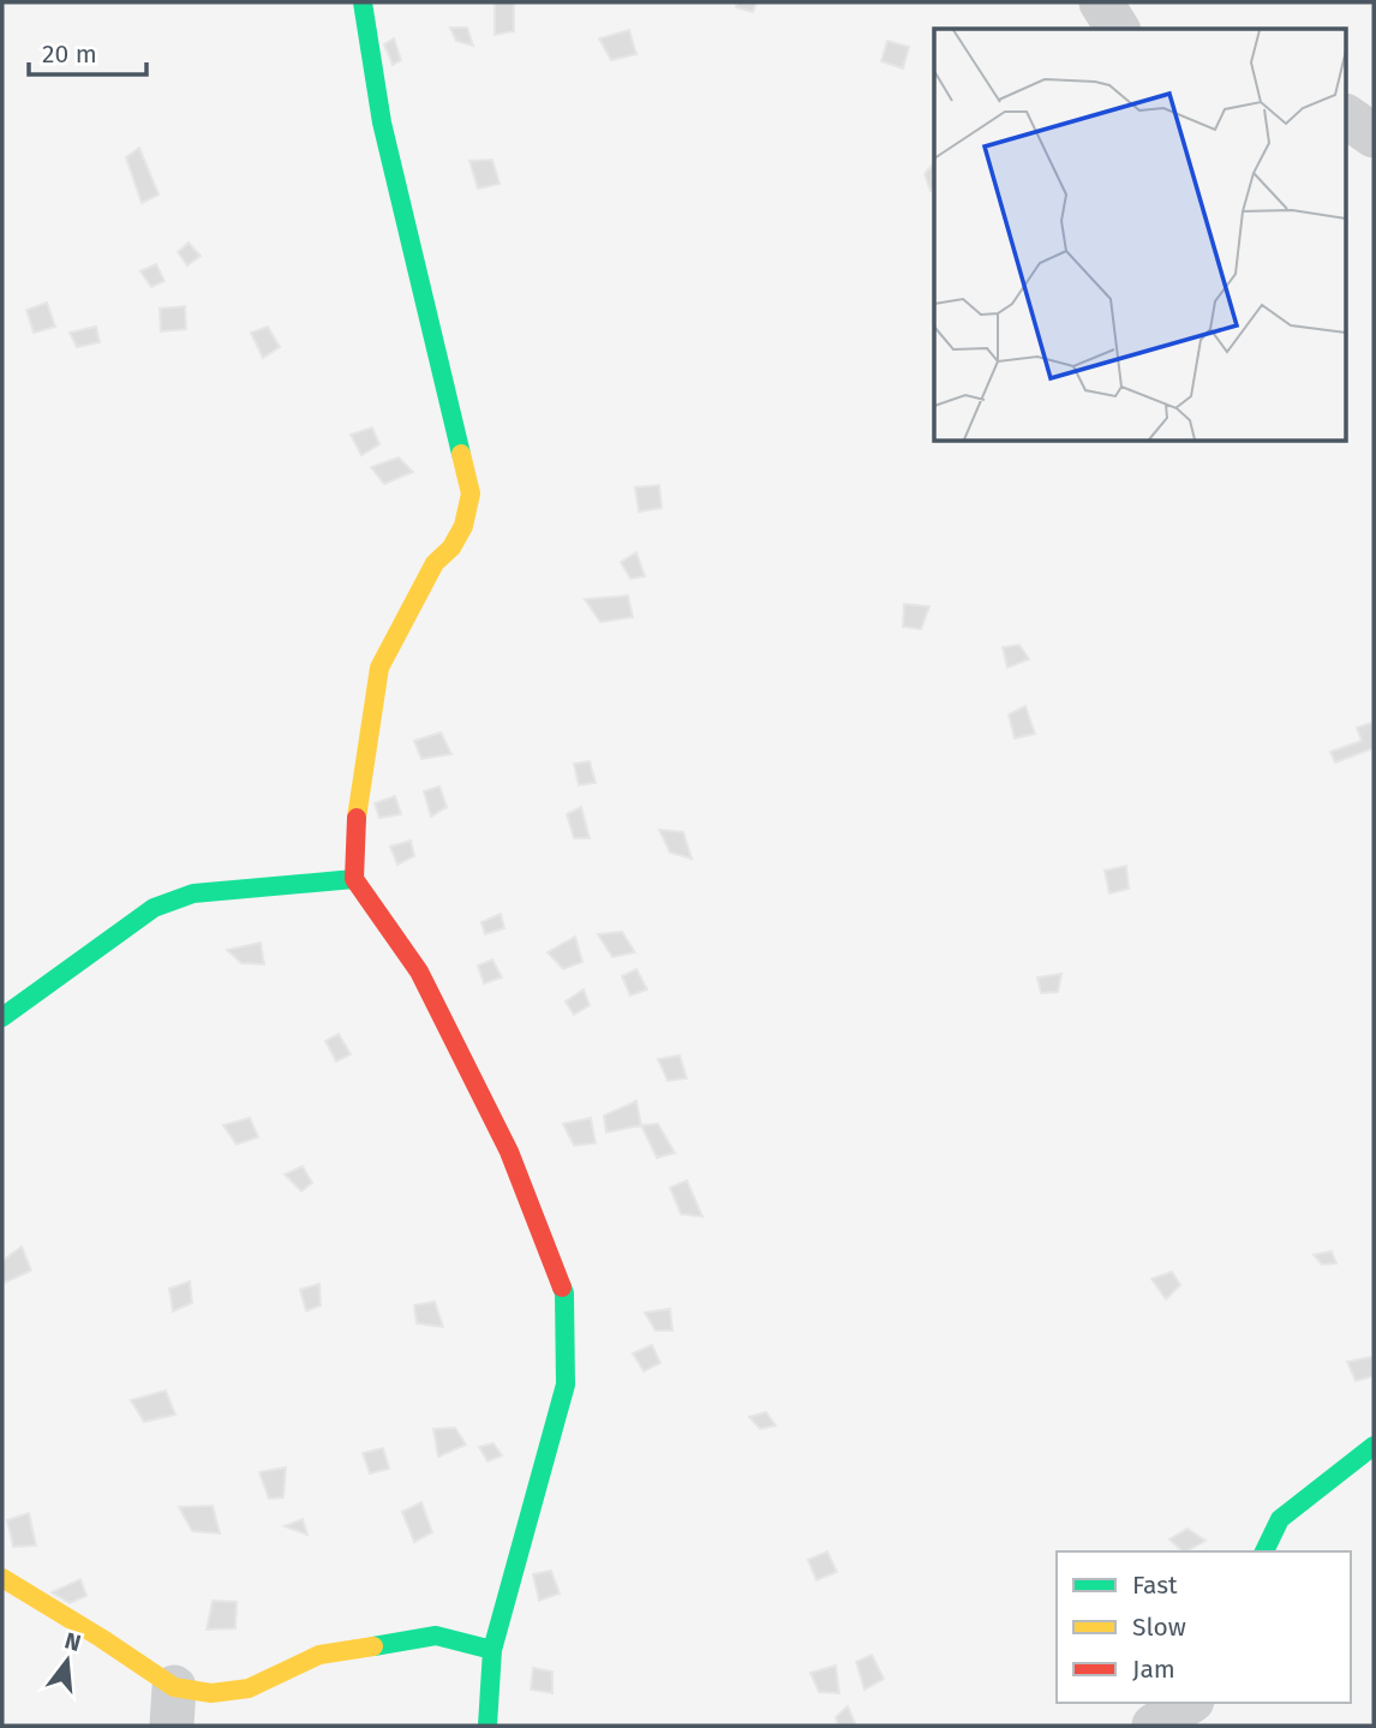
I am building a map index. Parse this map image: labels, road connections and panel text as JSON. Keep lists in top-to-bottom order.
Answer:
{
  "legend": ["Fast", "Slow", "Jam"],
  "scale_bar": "20 m",
  "north": "top"
}
